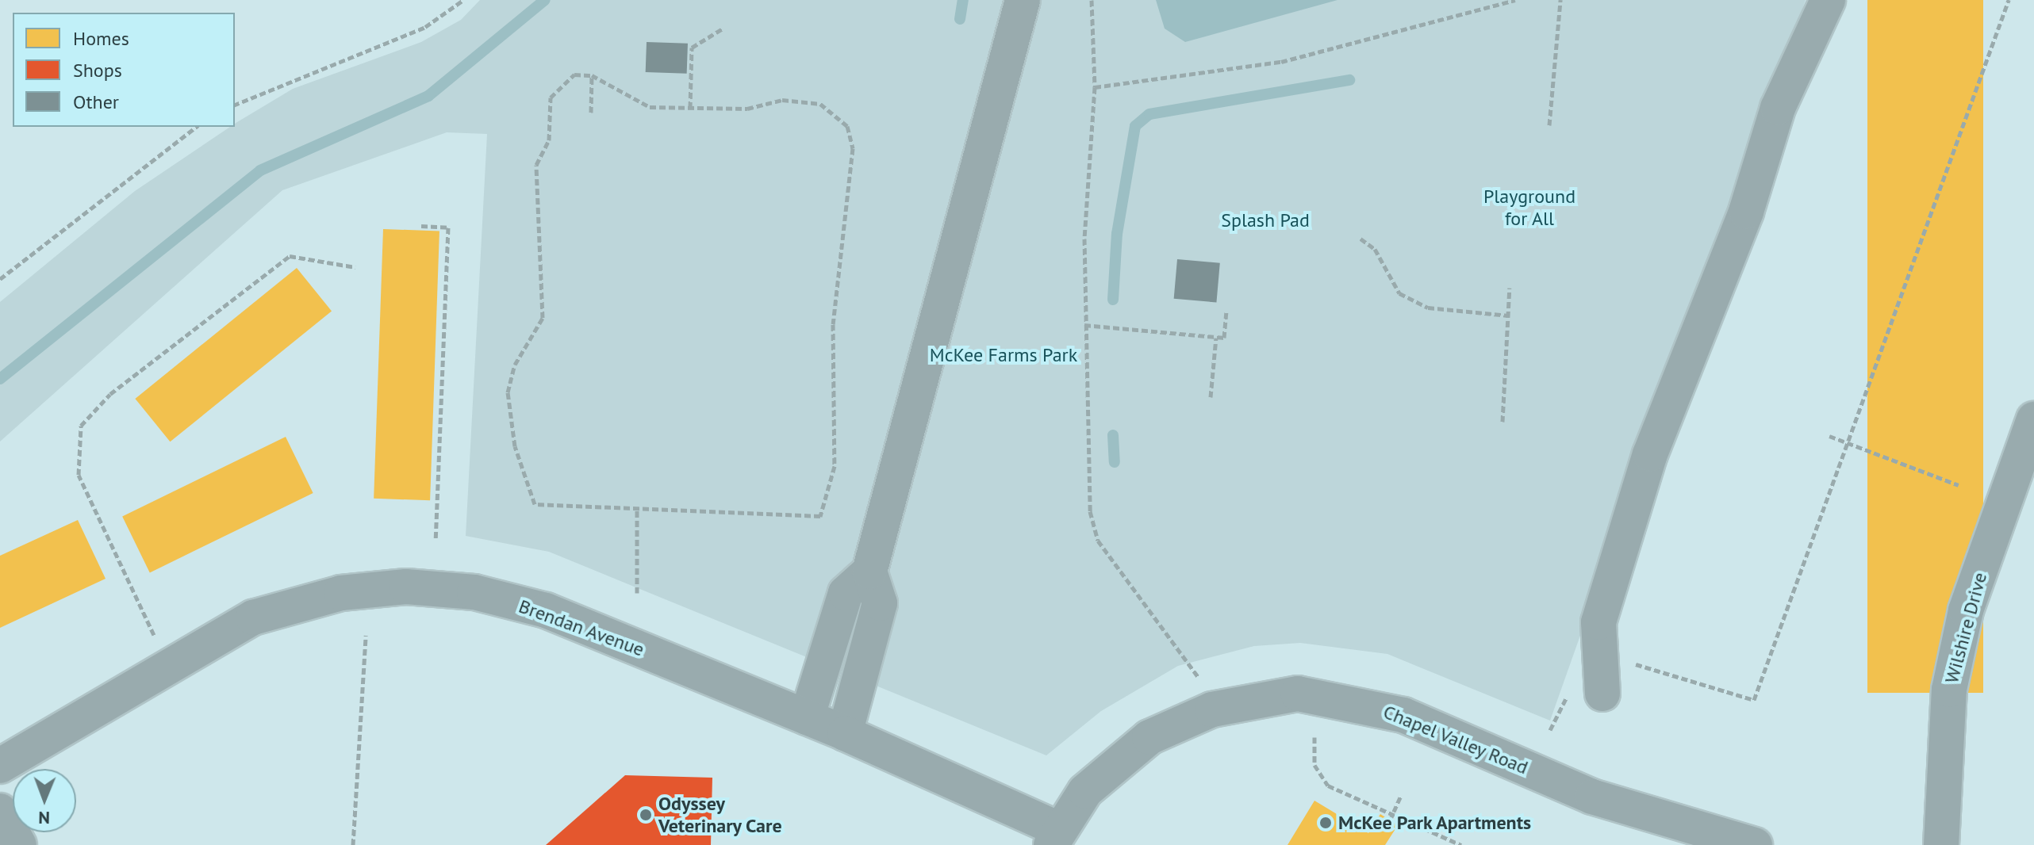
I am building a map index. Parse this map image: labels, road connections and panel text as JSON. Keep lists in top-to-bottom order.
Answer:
{
  "streets": {
    "street": ["Brendan Avenue", "Wilshire Drive", "Chapel Valley Road"]
  },
  "crossings": [
    ["Brendan Avenue", "Chapel Valley Road"]
  ],
  "parks": ["Playground for All", "Splash Pad", "McKee Farms Park"],
  "places": ["Odyssey Veterinary Care", "McKee Park Apartments"],
  "legend": ["Homes", "Shops", "Other"],
  "north": "bottom"
}
